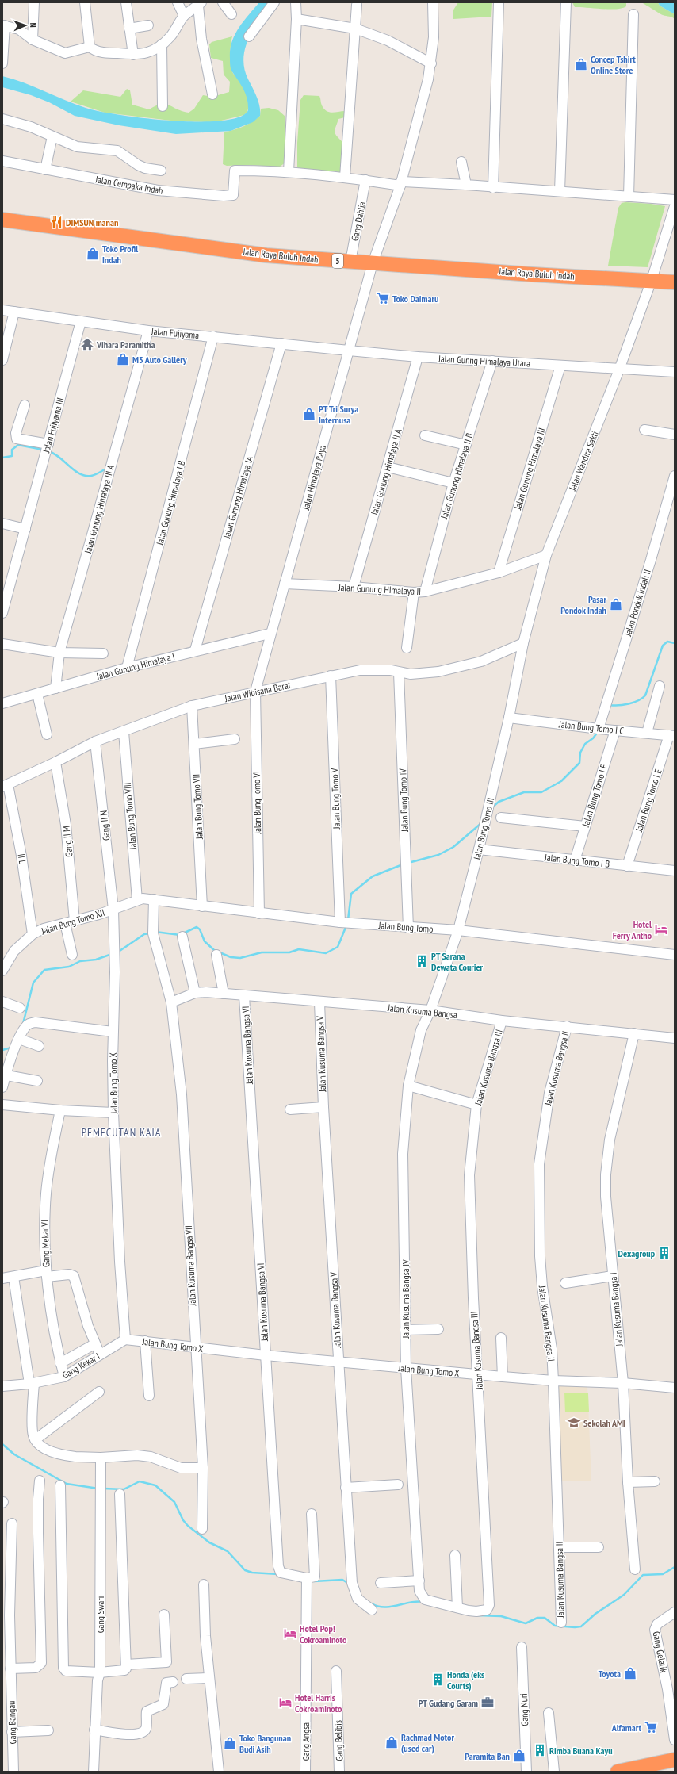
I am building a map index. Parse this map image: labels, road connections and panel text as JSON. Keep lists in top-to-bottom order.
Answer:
{
  "streets": {
    "highway": ["Jalan Raya Buluh Indah", "5"],
    "street": [
      "Jalan Cempaka Indah",
      "Gang Dahlia",
      "Jalan Fujiyama",
      "Jalan Gunng Himalaya Utara",
      "Jalan Fujiyama III",
      "Jalan Wandira Sakti",
      "Jalan Gunung Himalaya III",
      "Jalan Gunung Himalaya II A",
      "Jalan Gunung Himalaya II B",
      "Jalan Himalaya Raya",
      "Jalan Gunung Himalaya IA",
      "Jalan Gunung Himalaya I B",
      "Jalan Gunung Himalaya III A",
      "Jalan Gunung Himalaya II",
      "Jalan Pondok Indah II",
      "Jalan Gunung Himalaya I",
      "Jalan Wibisana Barat",
      "Jalan Bung Tomo I C",
      "Jalan Bung Tomo I F",
      "Jalan Bung Tomo V",
      "Jalan Bung Tomo IV",
      "Jalan Bung Tomo I E",
      "Jalan Bung Tomo VI",
      "Jalan Bung Tomo VII",
      "Jalan Bung Tomo VIII",
      "Gang II N",
      "Jalan Bung Tomo III",
      "Gang II M",
      "II L",
      "Jalan Bung Tomo I B",
      "Jalan Bung Tomo XII",
      "Jalan Bung Tomo",
      "Jalan Kusuma Bangsa",
      "Jalan Kusuma Bangsa VI",
      "Jalan Kusuma Bangsa V",
      "Jalan Kusuma Bangsa III",
      "Jalan Kusuma Bangsa II",
      "Jalan Bung Tomo X",
      "Gang Mekar VI",
      "Jalan Kusuma Bangsa VII",
      "Jalan Kusuma Bangsa IV",
      "Jalan Kusuma Bangsa I",
      "Gang Kekar I",
      "Gang Swari",
      "Gang Gelatik",
      "Gang Nuri",
      "Gang Bangau",
      "Gang Belibis",
      "Gang Angsa"
    ]
  },
  "crossings": [
    ["Gang Dahlia", "Jalan Raya Buluh Indah"],
    ["Jalan Raya Buluh Indah", "Jalan Wandira Sakti"],
    ["Jalan Raya Buluh Indah", "Jalan Himalaya Raya"],
    ["Jalan Fujiyama", "Jalan Gunng Himalaya Utara"],
    ["Jalan Fujiyama", "Jalan Fujiyama III"],
    ["Jalan Fujiyama", "Jalan Himalaya Raya"],
    ["Jalan Fujiyama", "Jalan Gunung Himalaya IA"],
    ["Jalan Fujiyama", "Jalan Gunung Himalaya I B"],
    ["Jalan Fujiyama", "Jalan Gunung Himalaya III A"],
    ["Jalan Gunng Himalaya Utara", "Jalan Wandira Sakti"],
    ["Jalan Gunng Himalaya Utara", "Jalan Gunung Himalaya III"],
    ["Jalan Gunng Himalaya Utara", "Jalan Gunung Himalaya II A"],
    ["Jalan Gunng Himalaya Utara", "Jalan Gunung Himalaya II B"],
    ["Jalan Gunng Himalaya Utara", "Jalan Himalaya Raya"],
    ["Jalan Wandira Sakti", "Jalan Gunung Himalaya II"],
    ["Jalan Wandira Sakti", "Jalan Wibisana Barat"],
    ["Jalan Wandira Sakti", "Jalan Bung Tomo III"],
    ["Jalan Gunung Himalaya III", "Jalan Gunung Himalaya II"],
    ["Jalan Gunung Himalaya II A", "Jalan Gunung Himalaya II"],
    ["Jalan Gunung Himalaya II B", "Jalan Gunung Himalaya II"],
    ["Jalan Himalaya Raya", "Jalan Gunung Himalaya II"],
    ["Jalan Himalaya Raya", "Jalan Gunung Himalaya I"],
    ["Jalan Himalaya Raya", "Jalan Wibisana Barat"],
    ["Jalan Himalaya Raya", "Jalan Bung Tomo VI"],
    ["Jalan Gunung Himalaya IA", "Jalan Gunung Himalaya I"],
    ["Jalan Gunung Himalaya I B", "Jalan Gunung Himalaya I"],
    ["Jalan Gunung Himalaya III A", "Jalan Gunung Himalaya I"],
    ["Jalan Pondok Indah II", "Jalan Bung Tomo I C"],
    ["Jalan Wibisana Barat", "Jalan Bung Tomo V"],
    ["Jalan Wibisana Barat", "Jalan Bung Tomo IV"],
    ["Jalan Wibisana Barat", "Jalan Bung Tomo VI"],
    ["Jalan Wibisana Barat", "Jalan Bung Tomo VII"],
    ["Jalan Wibisana Barat", "Jalan Bung Tomo VIII"],
    ["Jalan Wibisana Barat", "Gang II N"],
    ["Jalan Wibisana Barat", "Jalan Bung Tomo III"],
    ["Jalan Wibisana Barat", "Gang II M"],
    ["Jalan Wibisana Barat", "II L"],
    ["Jalan Bung Tomo I C", "Jalan Bung Tomo I F"],
    ["Jalan Bung Tomo I C", "Jalan Bung Tomo I E"],
    ["Jalan Bung Tomo I C", "Jalan Bung Tomo III"],
    ["Jalan Bung Tomo I F", "Jalan Bung Tomo I B"],
    ["Jalan Bung Tomo V", "Jalan Bung Tomo"],
    ["Jalan Bung Tomo IV", "Jalan Bung Tomo"],
    ["Jalan Bung Tomo I E", "Jalan Bung Tomo I B"],
    ["Jalan Bung Tomo VI", "Jalan Bung Tomo"],
    ["Jalan Bung Tomo VII", "Jalan Bung Tomo"],
    ["Jalan Bung Tomo VIII", "Jalan Bung Tomo"],
    ["Gang II N", "Jalan Bung Tomo XII"],
    ["Gang II N", "Jalan Bung Tomo X"],
    ["Jalan Bung Tomo III", "Jalan Bung Tomo I B"],
    ["Jalan Bung Tomo III", "Jalan Bung Tomo"],
    ["Jalan Bung Tomo III", "Jalan Kusuma Bangsa"],
    ["Jalan Bung Tomo III", "Jalan Kusuma Bangsa IV"],
    ["Gang II M", "Jalan Bung Tomo XII"],
    ["II L", "Jalan Bung Tomo XII"],
    ["Jalan Bung Tomo XII", "Jalan Bung Tomo X"],
    ["Jalan Bung Tomo", "Jalan Kusuma Bangsa VII"],
    ["Jalan Kusuma Bangsa", "Jalan Kusuma Bangsa VI"],
    ["Jalan Kusuma Bangsa", "Jalan Kusuma Bangsa V"],
    ["Jalan Kusuma Bangsa", "Jalan Kusuma Bangsa III"],
    ["Jalan Kusuma Bangsa", "Jalan Kusuma Bangsa II"],
    ["Jalan Kusuma Bangsa", "Jalan Kusuma Bangsa VII"],
    ["Jalan Kusuma Bangsa", "Jalan Kusuma Bangsa IV"],
    ["Jalan Kusuma Bangsa", "Jalan Kusuma Bangsa I"],
    ["Jalan Kusuma Bangsa VI", "Jalan Bung Tomo X"],
    ["Jalan Kusuma Bangsa VI", "Gang Angsa"],
    ["Jalan Kusuma Bangsa V", "Jalan Bung Tomo X"],
    ["Jalan Kusuma Bangsa III", "Jalan Bung Tomo X"],
    ["Jalan Kusuma Bangsa III", "Jalan Kusuma Bangsa IV"],
    ["Jalan Kusuma Bangsa II", "Jalan Bung Tomo X"],
    ["Jalan Bung Tomo X", "Jalan Kusuma Bangsa VII"],
    ["Jalan Bung Tomo X", "Jalan Kusuma Bangsa IV"],
    ["Jalan Bung Tomo X", "Jalan Kusuma Bangsa I"],
    ["Jalan Bung Tomo X", "Gang Kekar I"],
    ["Gang Mekar VI", "Gang Kekar I"]
  ],
  "districts": ["PEMECUTAN KAJA"],
  "places": {
    "shop": [
      "Concep Tshirt Online Store",
      "Toko Profil Indah",
      "M3 Auto Gallery",
      "PT Tri Surya Internusa",
      "Pasar Pondok Indah",
      "Toyota",
      "Rachmad Motor (used car)",
      "Toko Bangunan Budi Asih",
      "Paramita Ban"
    ],
    "restaurant": ["DIMSUN manan"],
    "supermarket": ["Toko Daimaru", "Alfamart"],
    "temple": ["Vihara Paramitha"],
    "hotel": ["Hotel Ferry Antho", "Hotel Pop! Cokroaminoto", "Hotel Harris Cokroaminoto"],
    "building": [
      "PT Sarana Dewata Courier",
      "Dexagroup",
      "Honda (eks Courts)",
      "Rimba Buana Kayu"
    ],
    "school or university": ["Sekolah AMI"],
    "office": ["PT Gudang Garam"]
  },
  "north": "right"
}
